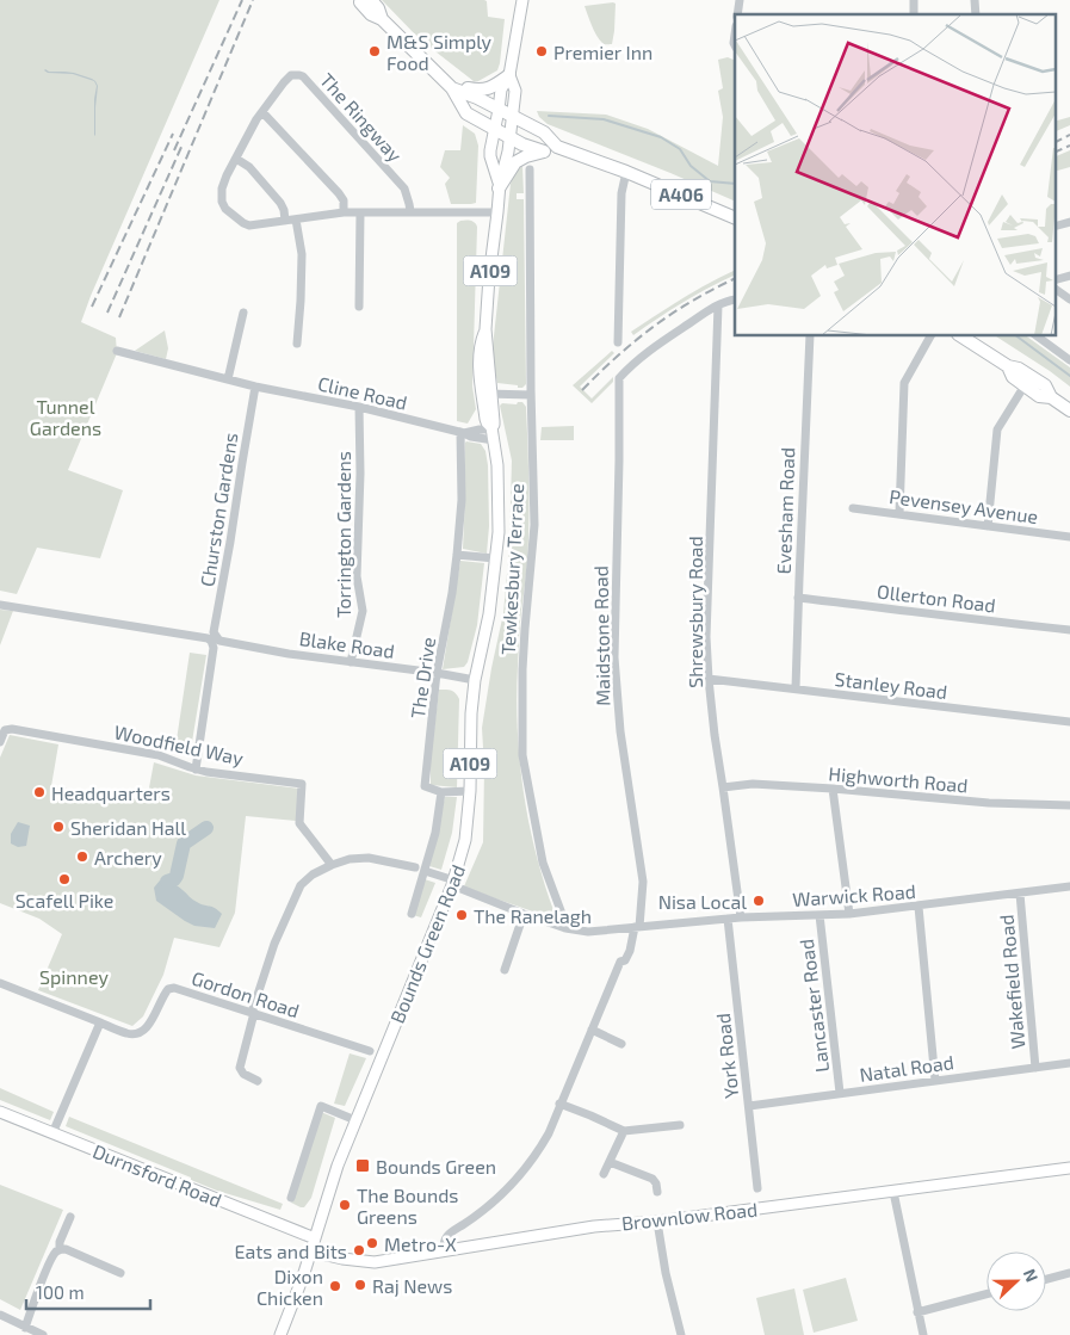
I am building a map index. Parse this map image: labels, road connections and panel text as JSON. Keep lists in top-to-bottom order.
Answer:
{
  "streets": {
    "highway": ["A406"],
    "main road": [
      "A109",
      "Bounds Green Road",
      "Durnsford Road",
      "Brownlow Road"
    ],
    "street": [
      "The Ringway",
      "Cline Road",
      "Pevensey Avenue",
      "Churston Gardens",
      "Evesham Road",
      "Torrington Gardens",
      "Tewkesbury Terrace",
      "Ollerton Road",
      "Shrewsbury Road",
      "Maidstone Road",
      "Blake Road",
      "The Drive",
      "Stanley Road",
      "Woodfield Way",
      "Highworth Road",
      "Warwick Road",
      "Wakefield Road",
      "Gordon Road",
      "Lancaster Road",
      "York Road",
      "Natal Road"
    ]
  },
  "crossings": [
    ["The Ringway", "Bounds Green Road"],
    ["A406", "A109"],
    ["A406", "Bounds Green Road"],
    ["A109", "Bounds Green Road"],
    ["Cline Road", "Churston Gardens"],
    ["Cline Road", "Torrington Gardens"],
    ["Cline Road", "The Drive"],
    ["Cline Road", "Bounds Green Road"],
    ["Churston Gardens", "Blake Road"],
    ["Churston Gardens", "Woodfield Way"],
    ["Evesham Road", "Ollerton Road"],
    ["Evesham Road", "Stanley Road"],
    ["Torrington Gardens", "Blake Road"],
    ["Tewkesbury Terrace", "Warwick Road"],
    ["Shrewsbury Road", "Maidstone Road"],
    ["Shrewsbury Road", "Stanley Road"],
    ["Shrewsbury Road", "Highworth Road"],
    ["Shrewsbury Road", "Warwick Road"],
    ["Maidstone Road", "Warwick Road"],
    ["Blake Road", "The Drive"],
    ["Blake Road", "Bounds Green Road"],
    ["Warwick Road", "Wakefield Road"],
    ["Warwick Road", "Lancaster Road"],
    ["Warwick Road", "York Road"],
    ["Bounds Green Road", "Durnsford Road"],
    ["Bounds Green Road", "Brownlow Road"],
    ["Wakefield Road", "Natal Road"],
    ["Lancaster Road", "Natal Road"],
    ["York Road", "Natal Road"]
  ],
  "parks": ["Tunnel Gardens", "Spinney"],
  "places": {
    "other": [
      "M&S Simply Food",
      "Premier Inn",
      "Headquarters",
      "Sheridan Hall",
      "Archery",
      "Scafell Pike",
      "Nisa Local",
      "The Ranelagh",
      "The Bounds Greens",
      "Metro-X",
      "Eats and Bits",
      "Raj News",
      "Dixon Chicken"
    ],
    "transit": ["Bounds Green"]
  },
  "scale_bar": "100 m",
  "north": "right"
}
